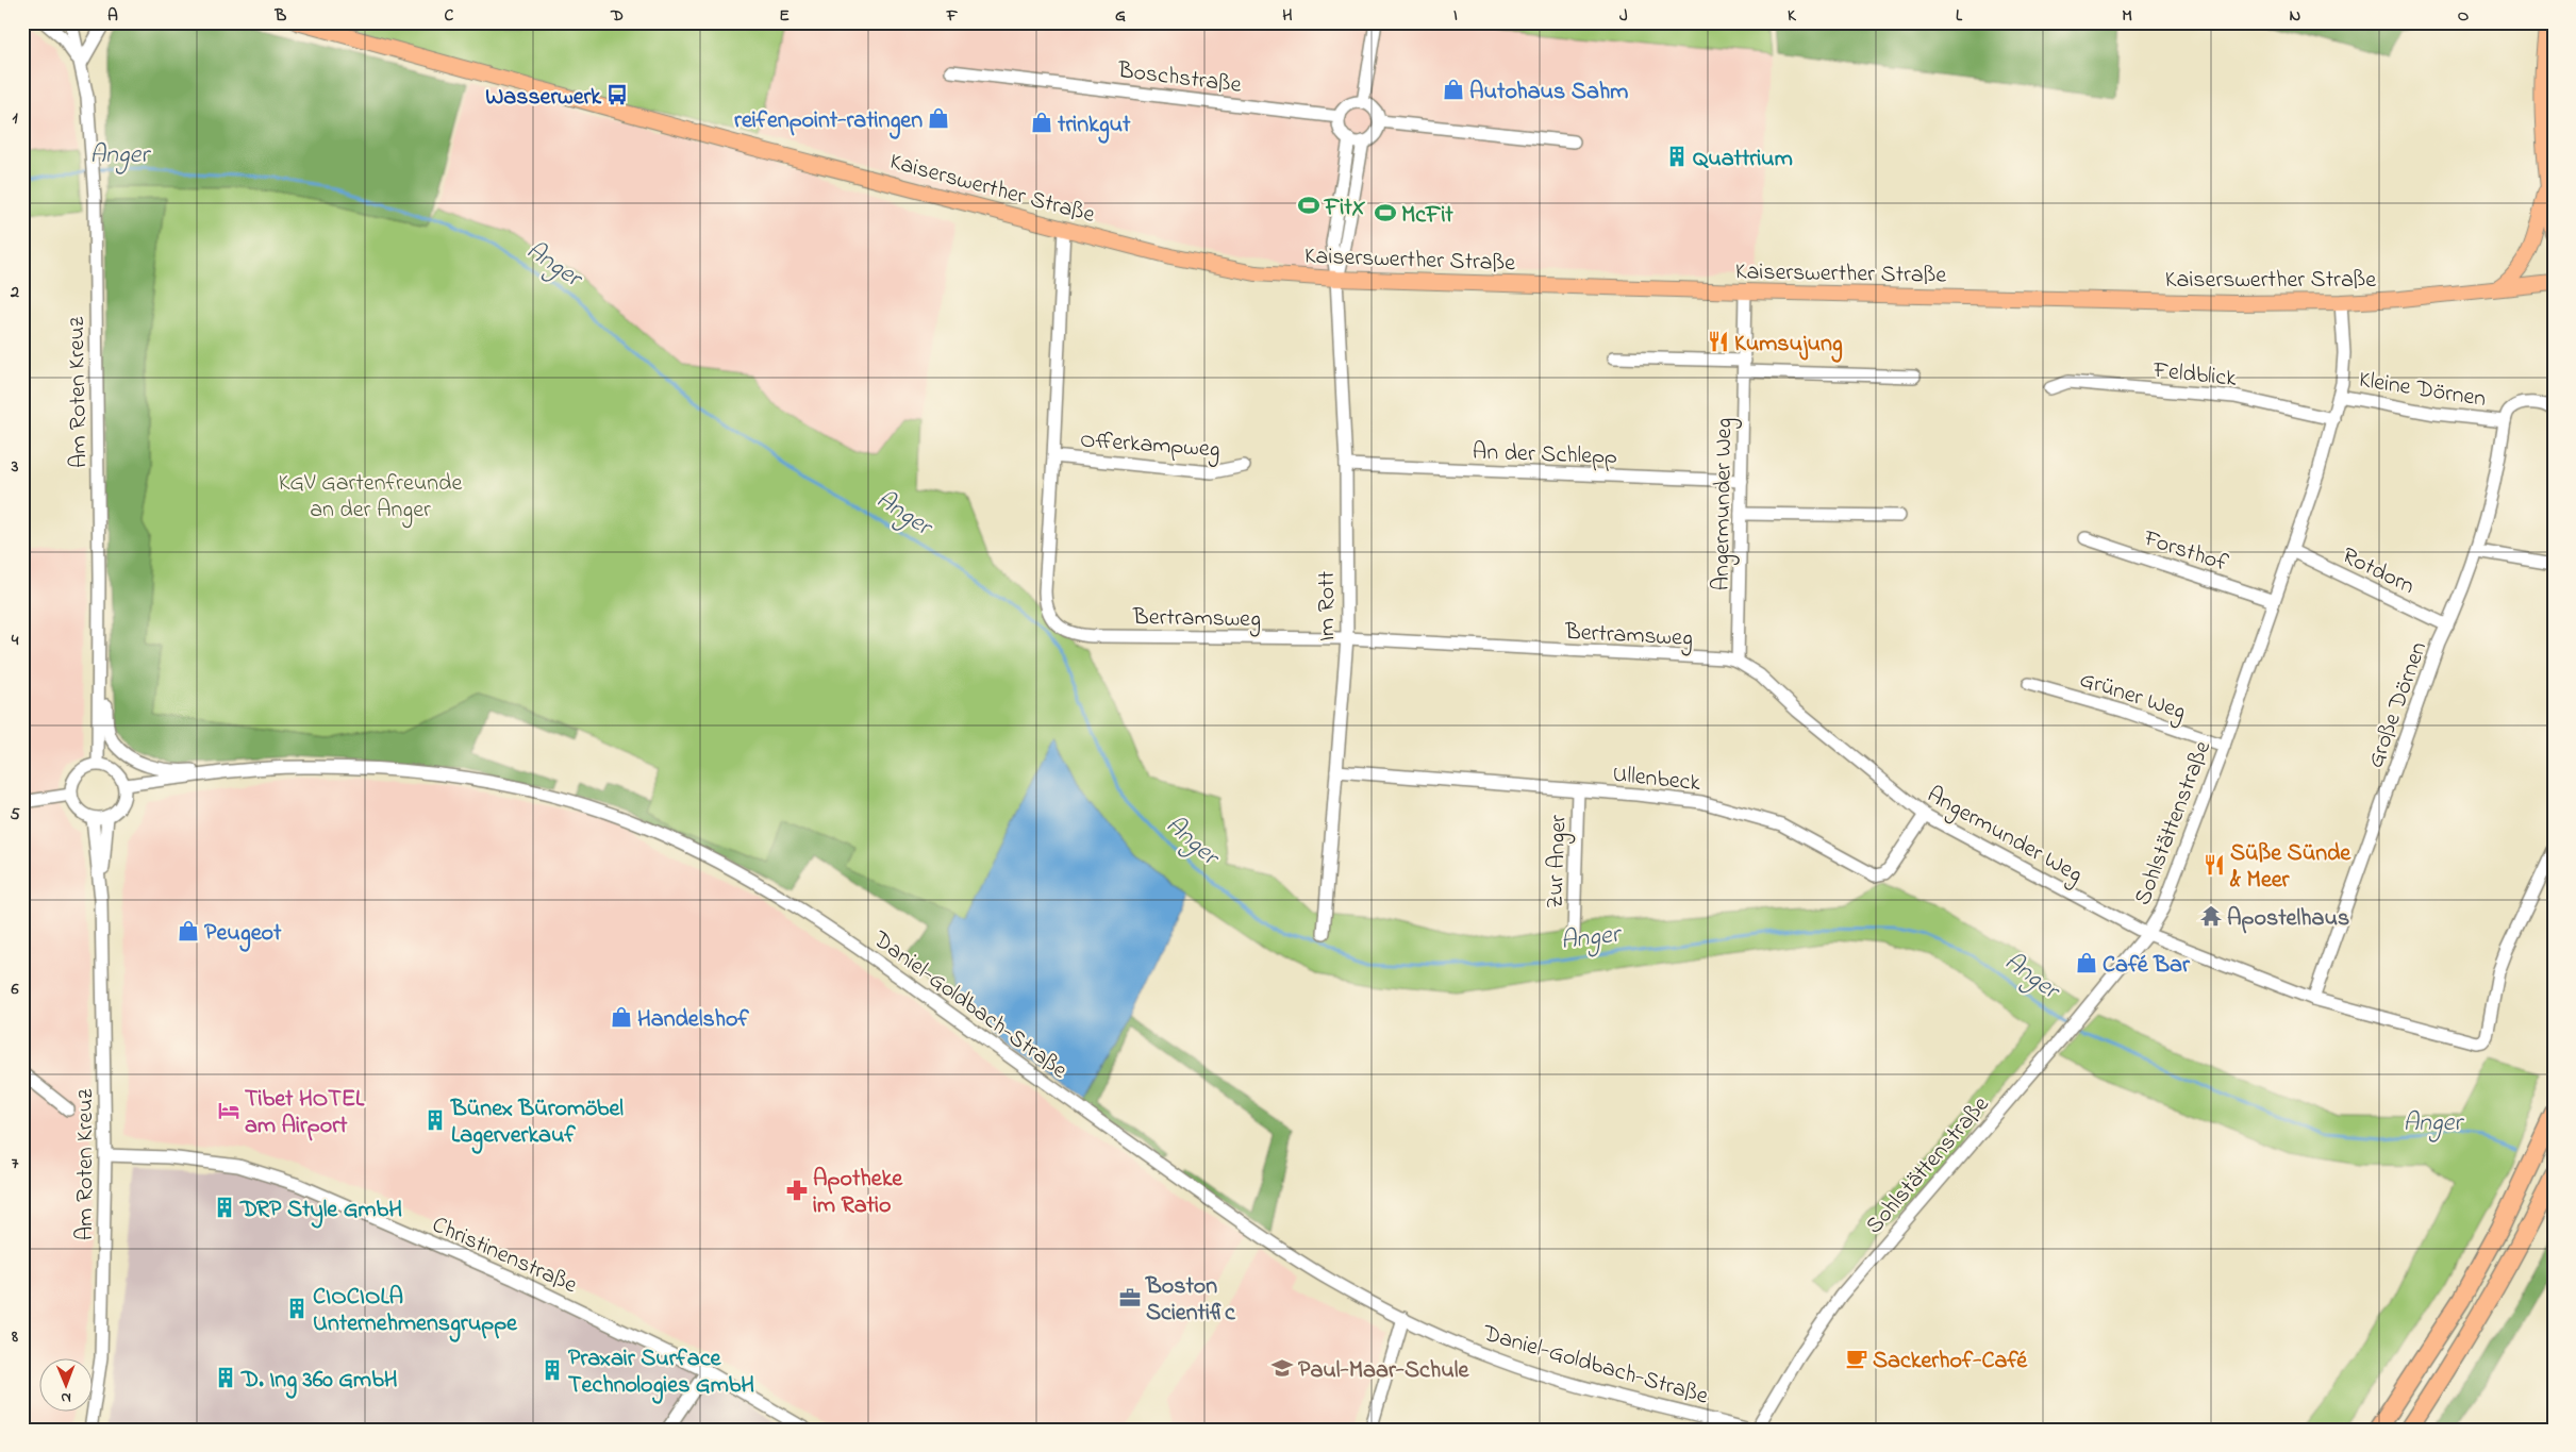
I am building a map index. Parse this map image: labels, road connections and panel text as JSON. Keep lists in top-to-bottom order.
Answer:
{
  "streets": {
    "main road": ["Kaiserswerther Straße"],
    "street": [
      "Boschstraße",
      "Feldblick",
      "Kleine Dörnen",
      "Am Roten Kreuz",
      "Offerkampweg",
      "An der Schlepp",
      "Angermunder Weg",
      "Forsthof",
      "Rotdorn",
      "Im Rott",
      "Bertramsweg",
      "Grüner Weg",
      "Große Dörnen",
      "Ullenbeck",
      "Sohlstättenstraße",
      "Zur Anger",
      "Daniel-Goldbach-Straße",
      "Christinenstraße"
    ]
  },
  "crossings": [
    ["Kaiserswerther Straße", "Angermunder Weg"],
    ["Kaiserswerther Straße", "Im Rott"],
    ["Kaiserswerther Straße", "Bertramsweg"],
    ["Kaiserswerther Straße", "Sohlstättenstraße"],
    ["Feldblick", "Sohlstättenstraße"],
    ["Kleine Dörnen", "Große Dörnen"],
    ["Kleine Dörnen", "Sohlstättenstraße"],
    ["Am Roten Kreuz", "Daniel-Goldbach-Straße"],
    ["Am Roten Kreuz", "Christinenstraße"],
    ["Offerkampweg", "Bertramsweg"],
    ["An der Schlepp", "Angermunder Weg"],
    ["An der Schlepp", "Im Rott"],
    ["Angermunder Weg", "Bertramsweg"],
    ["Angermunder Weg", "Große Dörnen"],
    ["Angermunder Weg", "Ullenbeck"],
    ["Angermunder Weg", "Sohlstättenstraße"],
    ["Forsthof", "Sohlstättenstraße"],
    ["Rotdorn", "Große Dörnen"],
    ["Rotdorn", "Sohlstättenstraße"],
    ["Im Rott", "Bertramsweg"],
    ["Im Rott", "Ullenbeck"],
    ["Grüner Weg", "Sohlstättenstraße"],
    ["Ullenbeck", "Zur Anger"]
  ],
  "water": ["Anger"],
  "parks": ["KGV Gartenfreunde an der Anger"],
  "places": {
    "shop": [
      "Autohaus Sahm",
      "reifenpoint-ratingen",
      "trinkgut",
      "Peugeot",
      "Café Bar",
      "Handelshof"
    ],
    "bus stop": ["Wasserwerk"],
    "building": [
      "Quattrium",
      "Bünex Büromöbel Lagerverkauf",
      "DRP Style GmbH",
      "CIOCIOLA Unternehmensgruppe",
      "Praxair Surface Technologies GmbH",
      "D. Ing 360 GmbH"
    ],
    "sports": ["FitX", "McFit"],
    "restaurant": ["Kumsujung", "Süße Sünde & Meer"],
    "temple": ["Apostelhaus"],
    "hotel": ["Tibet HOTEL am Airport"],
    "pharmacy": ["Apotheke im Ratio"],
    "office": ["Boston Scientific"],
    "cafe": ["Sackerhof-Café"],
    "school or university": ["Paul-Maar-Schule"]
  },
  "north": "bottom",
  "grid": {
    "columns": [
      "A",
      "B",
      "C",
      "D",
      "E",
      "F",
      "G",
      "H",
      "I",
      "J",
      "K",
      "L",
      "M",
      "N",
      "O"
    ],
    "rows": [
      "1",
      "2",
      "3",
      "4",
      "5",
      "6",
      "7",
      "8"
    ]
  }
}
